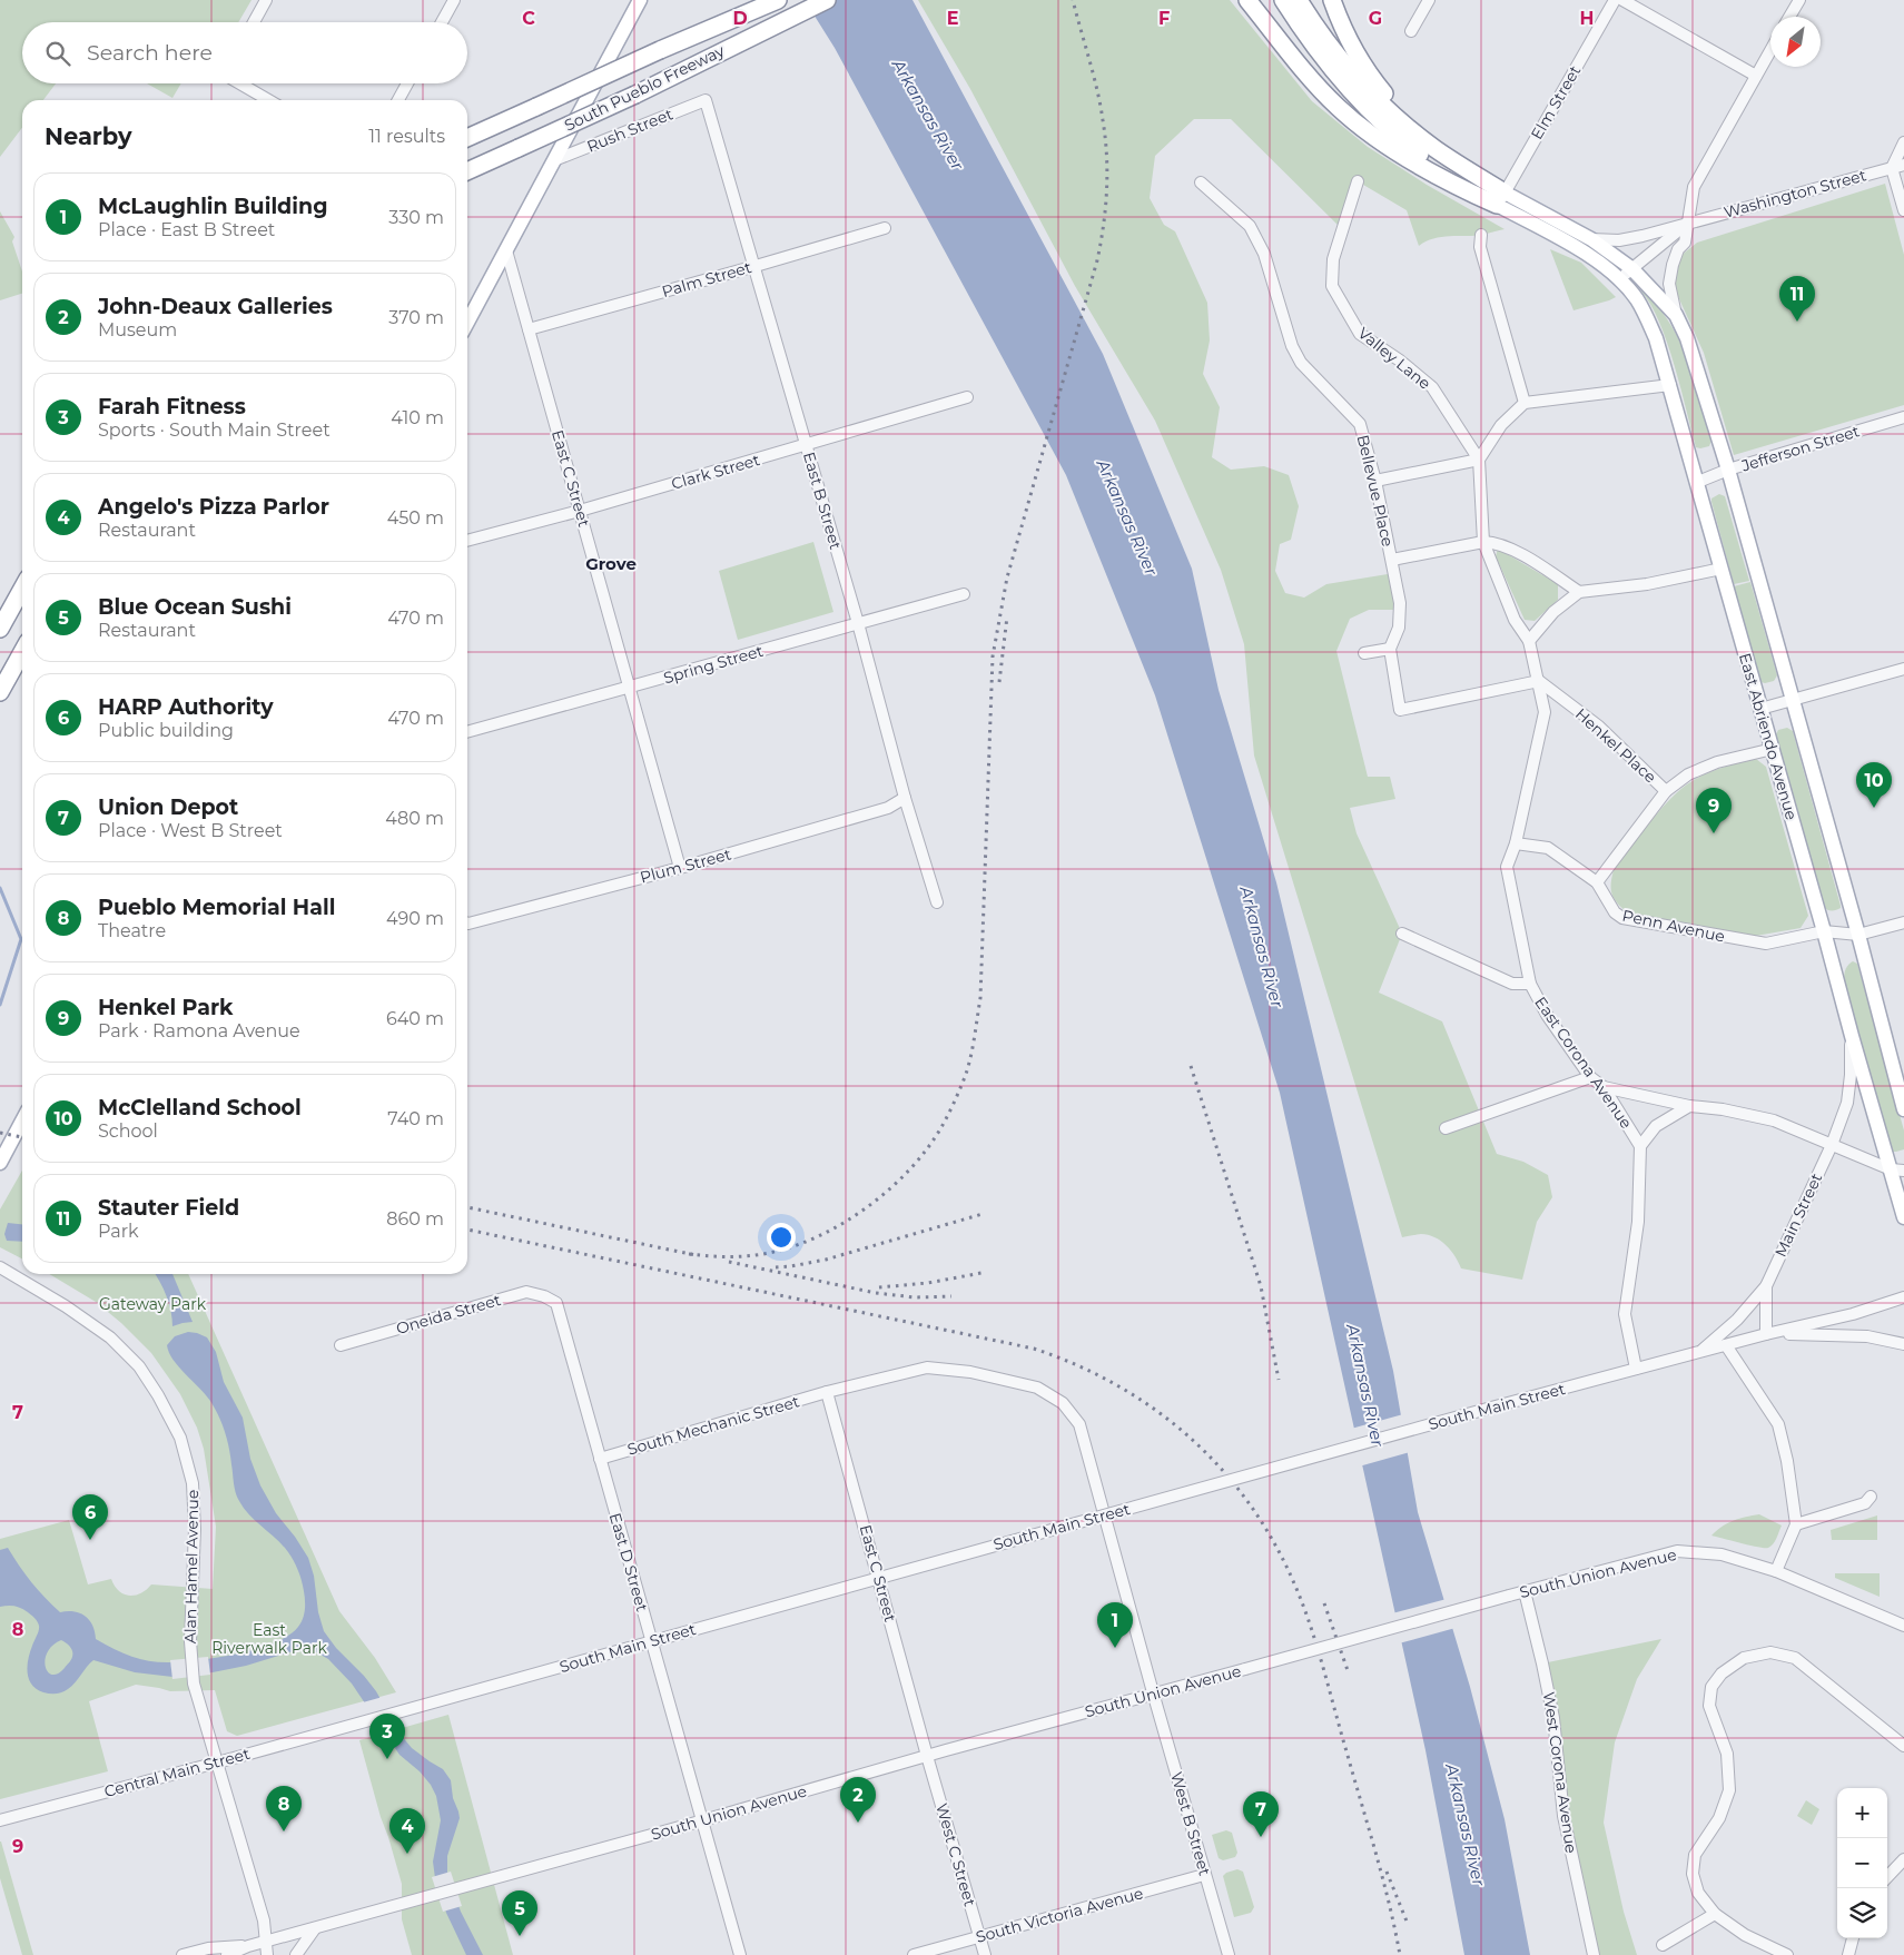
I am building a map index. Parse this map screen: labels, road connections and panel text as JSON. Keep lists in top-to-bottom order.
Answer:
{
  "streets": {
    "highway": ["South Pueblo Freeway"],
    "main road": ["East Abriendo Avenue"],
    "street": [
      "Elm Street",
      "Rush Street",
      "Washington Street",
      "Palm Street",
      "Valley Lane",
      "Jefferson Street",
      "Clark Street",
      "East C Street",
      "Bellevue Place",
      "East B Street",
      "Spring Street",
      "Henkel Place",
      "Plum Street",
      "Penn Avenue",
      "East Corona Avenue",
      "Main Street",
      "Oneida Street",
      "South Main Street",
      "South Mechanic Street",
      "East D Street",
      "Alan Hamel Avenue",
      "South Union Avenue",
      "Central Main Street",
      "West Corona Avenue",
      "West B Street",
      "West C Street",
      "South Victoria Avenue"
    ]
  },
  "crossings": [
    ["Elm Street", "East Abriendo Avenue"],
    ["Rush Street", "East B Street"],
    ["Palm Street", "East C Street"],
    ["Palm Street", "East B Street"],
    ["Valley Lane", "East Corona Avenue"],
    ["Jefferson Street", "East Abriendo Avenue"],
    ["Clark Street", "East C Street"],
    ["Clark Street", "East B Street"],
    ["East C Street", "Spring Street"],
    ["East C Street", "Plum Street"],
    ["East C Street", "South Main Street"],
    ["East C Street", "South Mechanic Street"],
    ["East C Street", "South Union Avenue"],
    ["East C Street", "West C Street"],
    ["Bellevue Place", "Henkel Place"],
    ["Bellevue Place", "East Corona Avenue"],
    ["East B Street", "Spring Street"],
    ["East B Street", "Plum Street"],
    ["East Abriendo Avenue", "Penn Avenue"],
    ["East Abriendo Avenue", "Main Street"],
    ["Henkel Place", "East Corona Avenue"],
    ["Penn Avenue", "East Corona Avenue"],
    ["East Corona Avenue", "South Main Street"],
    ["Main Street", "South Main Street"],
    ["Oneida Street", "East D Street"],
    ["South Main Street", "East D Street"],
    ["South Main Street", "Central Main Street"],
    ["South Mechanic Street", "East D Street"],
    ["East D Street", "South Union Avenue"],
    ["Alan Hamel Avenue", "South Union Avenue"],
    ["Alan Hamel Avenue", "Central Main Street"],
    ["South Union Avenue", "West Corona Avenue"],
    ["South Union Avenue", "West B Street"],
    ["South Union Avenue", "West C Street"],
    ["West B Street", "South Victoria Avenue"],
    ["West C Street", "South Victoria Avenue"]
  ],
  "districts": ["Grove"],
  "water": ["Arkansas River"],
  "parks": ["Gateway Park", "East Riverwalk Park"],
  "north": "bottom left",
  "page": {
    "search": "Search here",
    "heading": ["Nearby", "11 results"],
    "list": [
      {
        "mark": "1",
        "name": "McLaughlin Building",
        "note": "Place · East B Street",
        "value": "330 m"
      },
      {
        "mark": "2",
        "name": "John-Deaux Galleries",
        "note": "Museum",
        "value": "370 m"
      },
      {
        "mark": "3",
        "name": "Farah Fitness",
        "note": "Sports · South Main Street",
        "value": "410 m"
      },
      {
        "mark": "4",
        "name": "Angelo's Pizza Parlor",
        "note": "Restaurant",
        "value": "450 m"
      },
      {
        "mark": "5",
        "name": "Blue Ocean Sushi",
        "note": "Restaurant",
        "value": "470 m"
      },
      {
        "mark": "6",
        "name": "HARP Authority",
        "note": "Public building",
        "value": "470 m"
      },
      {
        "mark": "7",
        "name": "Union Depot",
        "note": "Place · West B Street",
        "value": "480 m"
      },
      {
        "mark": "8",
        "name": "Pueblo Memorial Hall",
        "note": "Theatre",
        "value": "490 m"
      },
      {
        "mark": "9",
        "name": "Henkel Park",
        "note": "Park · Ramona Avenue",
        "value": "640 m"
      },
      {
        "mark": "10",
        "name": "McClelland School",
        "note": "School",
        "value": "740 m"
      },
      {
        "mark": "11",
        "name": "Stauter Field",
        "note": "Park",
        "value": "860 m"
      }
    ],
    "pins": [
      "11",
      "10",
      "9",
      "6",
      "1",
      "3",
      "2",
      "8",
      "7",
      "4",
      "5"
    ],
    "map_buttons": ["+", "−"]
  },
  "grid": {
    "columns": [
      "C",
      "D",
      "E",
      "F",
      "G",
      "H"
    ],
    "rows": ["7", "8", "9"]
  }
}
